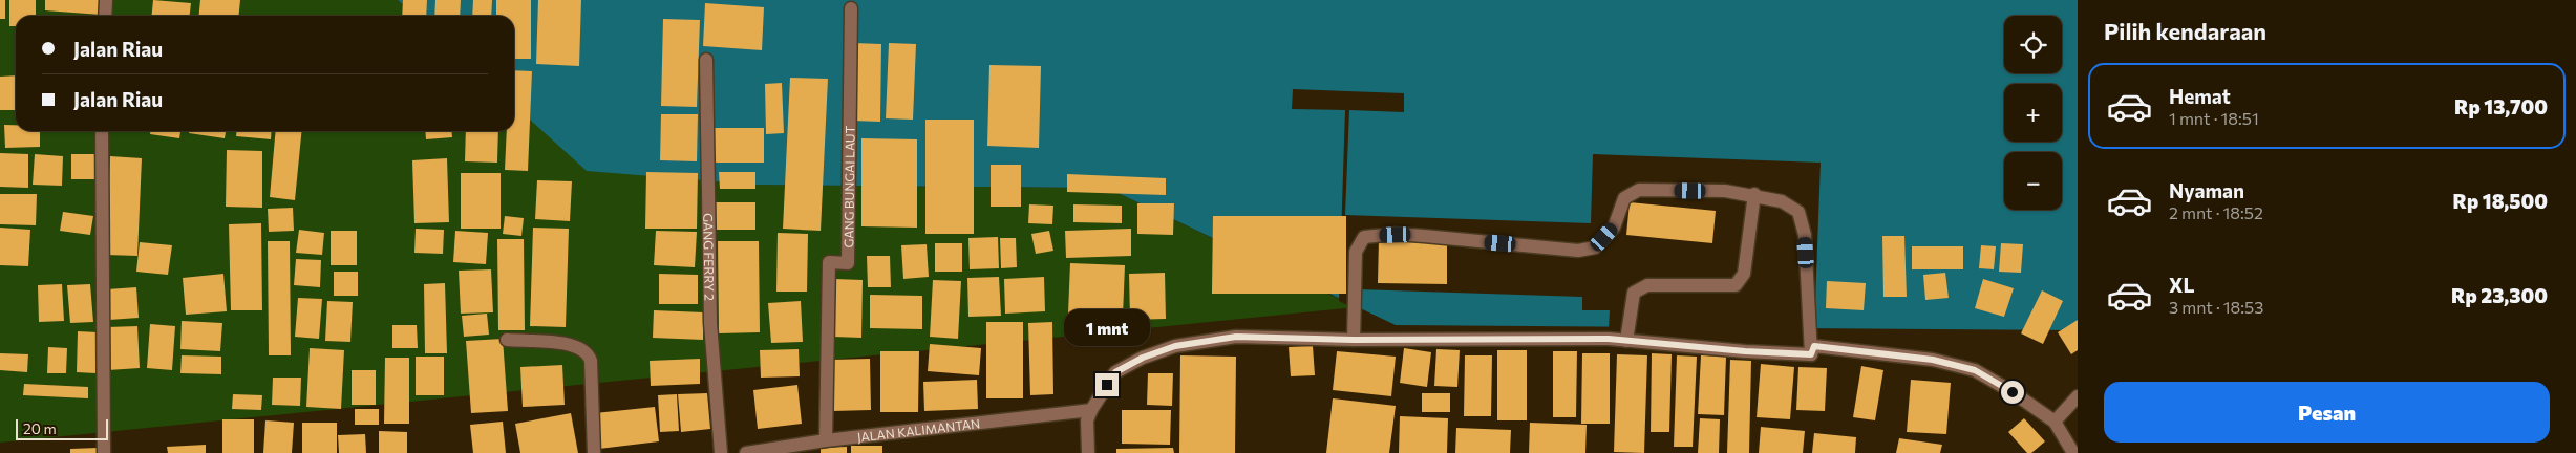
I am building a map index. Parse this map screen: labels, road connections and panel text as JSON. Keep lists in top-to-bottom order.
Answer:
{
  "streets": {
    "street": ["GANG BUNGAI LAUT", "GANG FERRY 2", "JALAN KALIMANTAN"]
  },
  "crossings": [
    ["GANG BUNGAI LAUT", "JALAN KALIMANTAN"]
  ],
  "scale_bar": "20 m",
  "page": {
    "heading": "Pilih kendaraan",
    "map_buttons": ["+", "−"],
    "banner": ["Jalan Riau", "Jalan Riau"],
    "list": [
      {
        "name": "Hemat",
        "note": "1 mnt · 18:51",
        "value": "Rp 13,700"
      },
      {
        "name": "Nyaman",
        "note": "2 mnt · 18:52",
        "value": "Rp 18,500"
      },
      {
        "name": "XL",
        "note": "3 mnt · 18:53",
        "value": "Rp 23,300"
      }
    ],
    "bubble": "1 mnt",
    "buttons": "Pesan",
    "scale": "20 m"
  }
}
